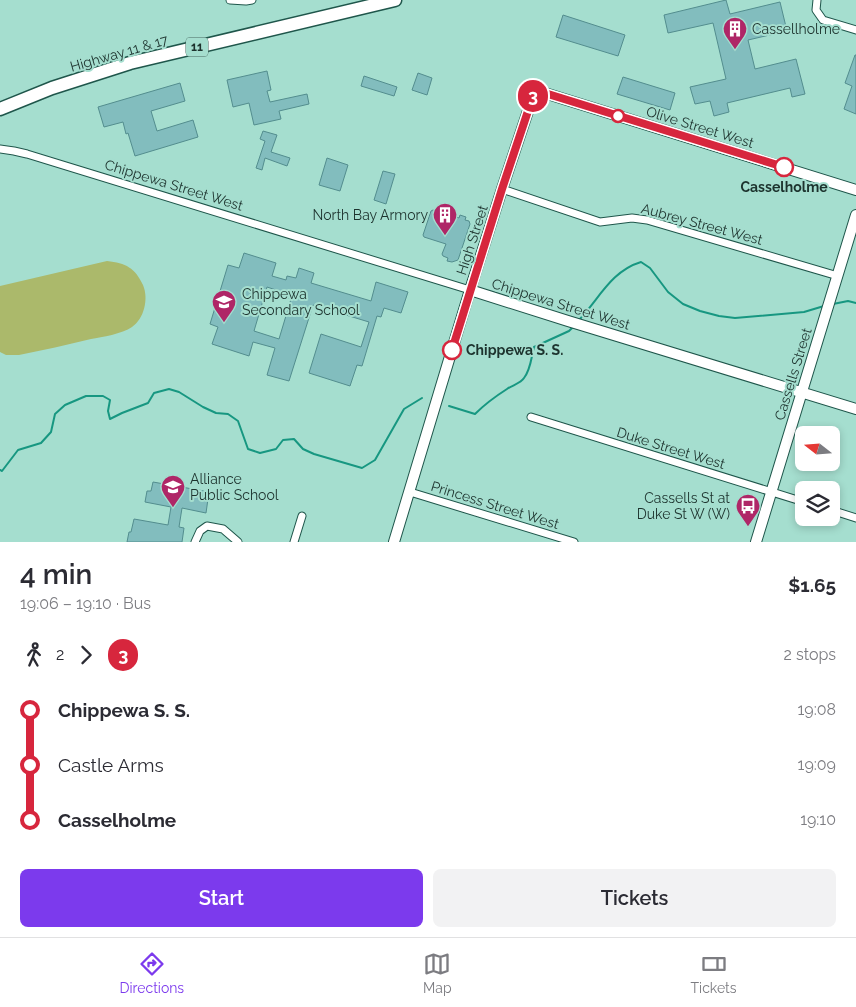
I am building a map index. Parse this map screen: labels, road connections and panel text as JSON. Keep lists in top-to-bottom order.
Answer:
{
  "streets": {
    "highway": ["11", "Highway 11 & 17"],
    "street": [
      "Olive Street West",
      "Chippewa Street West",
      "Aubrey Street West",
      "High Street",
      "Cassells Street",
      "Duke Street West",
      "Princess Street West"
    ]
  },
  "crossings": [
    ["Olive Street West", "High Street"],
    ["Chippewa Street West", "High Street"],
    ["Chippewa Street West", "Cassells Street"],
    ["Aubrey Street West", "High Street"],
    ["Aubrey Street West", "Cassells Street"],
    ["High Street", "Princess Street West"],
    ["Cassells Street", "Duke Street West"]
  ],
  "places": {
    "building": ["Cassellholme", "North Bay Armory"],
    "other": ["Casselholme", "Chippewa S. S."],
    "school or university": ["Chippewa Secondary School", "Alliance Public School"],
    "bus stop": ["Cassells St at Duke St W (W)"]
  },
  "lines": ["bus line 3"],
  "north": "left",
  "page": {
    "on_map": "3",
    "heading": ["4 min", "19:06 – 19:10 · Bus", "$1.65"],
    "legs": ["2", "3", "2 stops"],
    "list": [
      {
        "name": "Chippewa S. S.",
        "value": "19:08"
      },
      {
        "name": "Castle Arms",
        "value": "19:09"
      },
      {
        "name": "Casselholme",
        "value": "19:10"
      }
    ],
    "buttons": ["Start", "Tickets"],
    "tabs": ["Directions", "Map", "Tickets"]
  }
}
